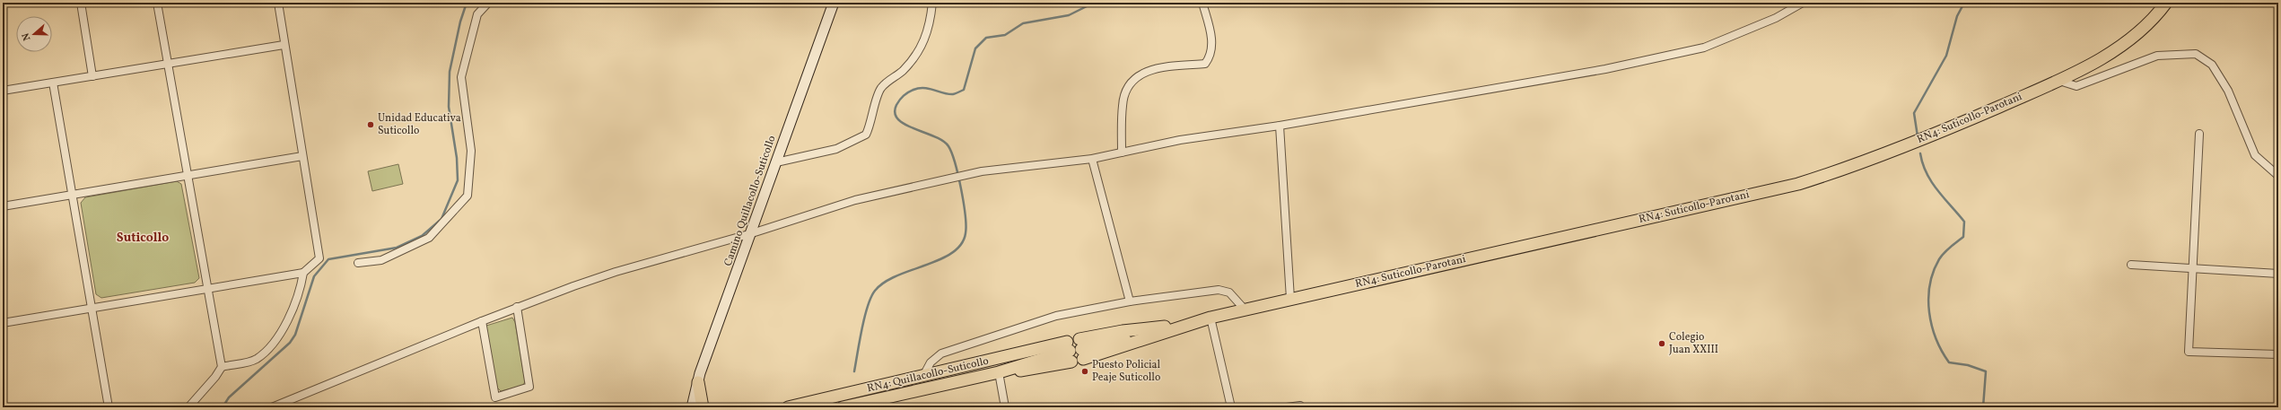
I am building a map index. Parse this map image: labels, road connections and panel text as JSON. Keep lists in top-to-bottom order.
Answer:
{
  "streets": {
    "highway": ["RN4: Suticollo-Parotani", "RN4: Quillacollo-Suticollo"],
    "main road": ["Camino Quillacollo-Suticollo"]
  },
  "districts": ["Suticollo"],
  "places": ["Unidad Educativa Suticollo", "Colegio Juan XXIII", "Puesto Policial Peaje Suticollo"],
  "north": "left"
}
